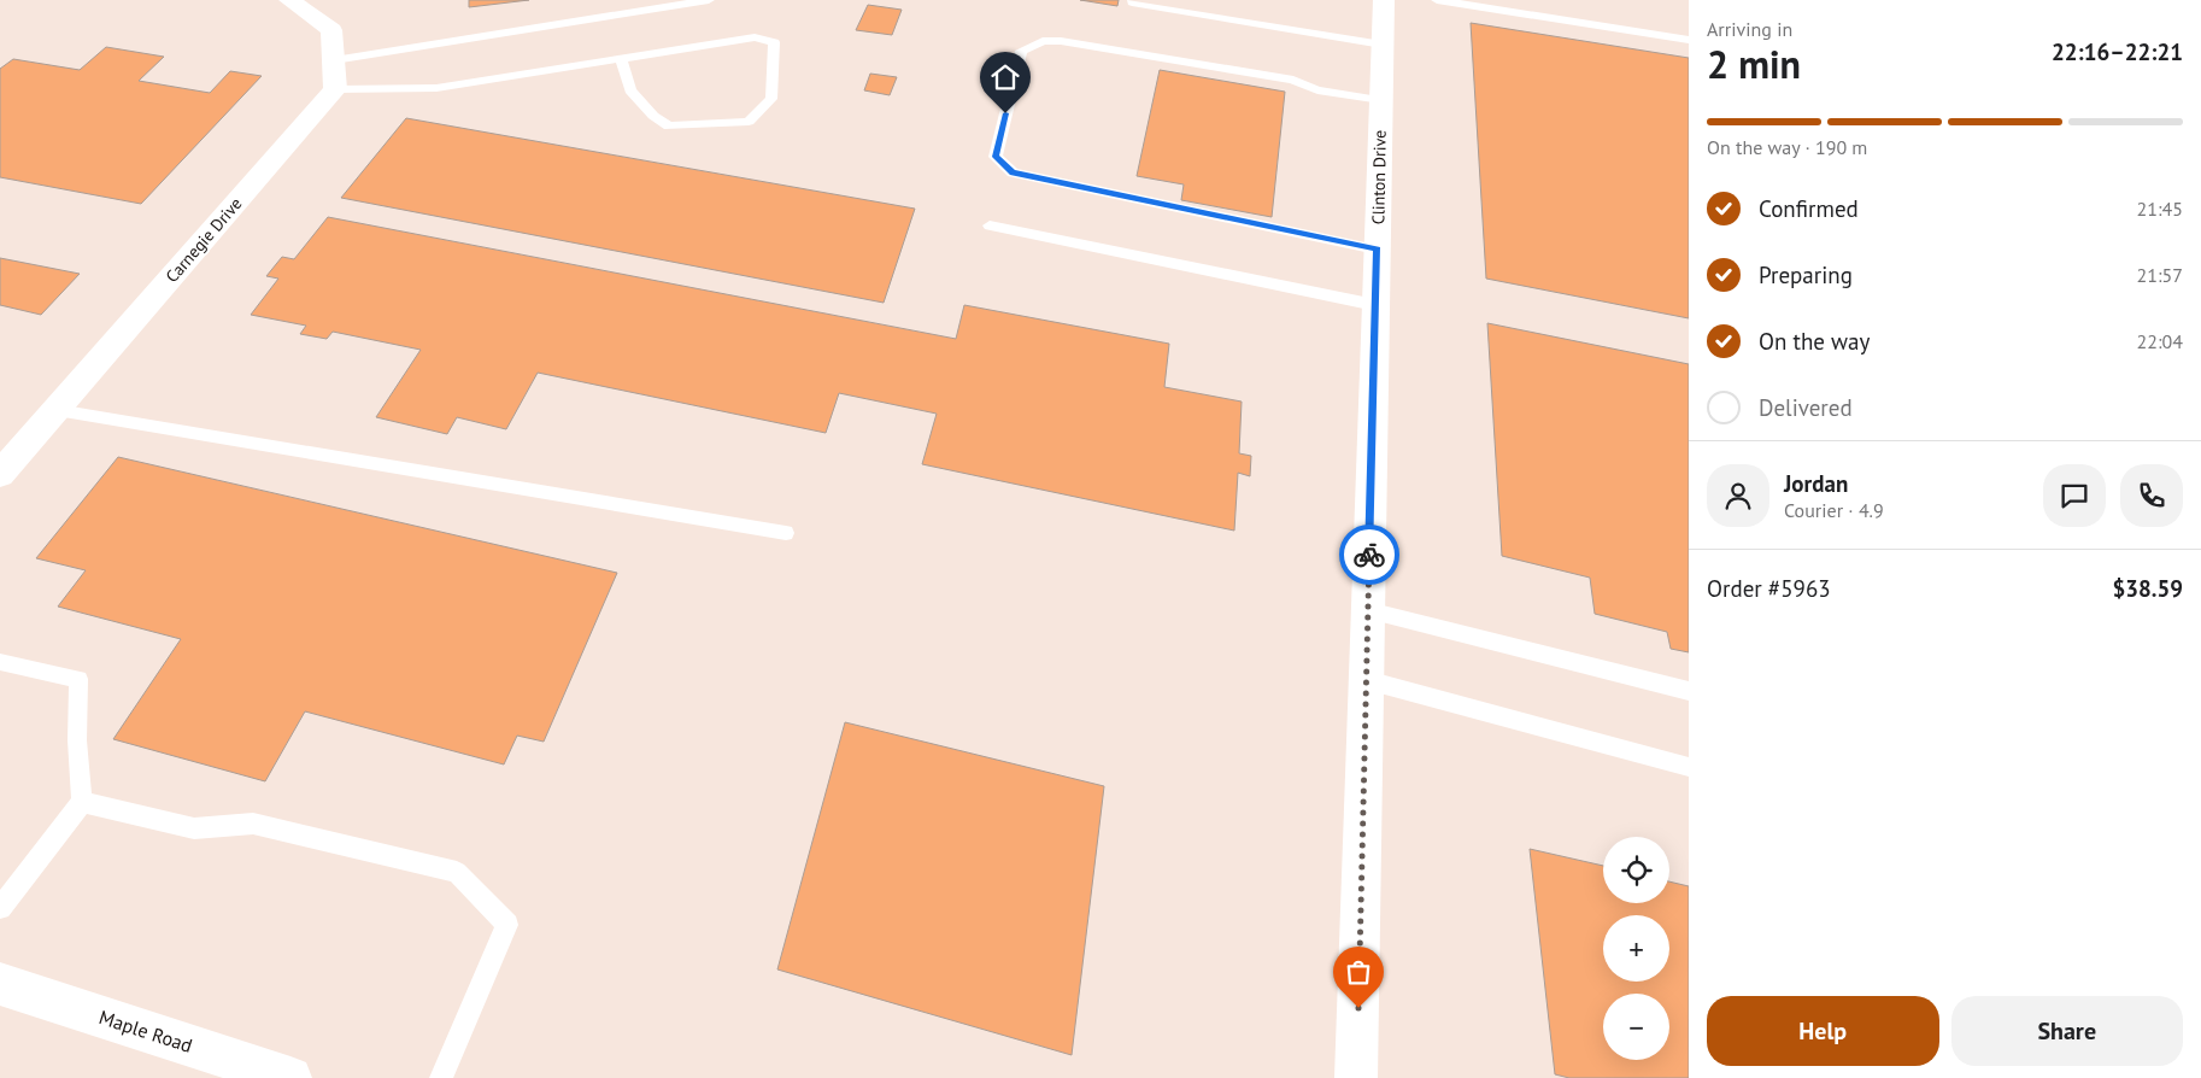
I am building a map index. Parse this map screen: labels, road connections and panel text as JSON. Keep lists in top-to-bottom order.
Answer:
{
  "streets": {
    "street": ["Clinton Drive", "Carnegie Drive", "Maple Road"]
  },
  "page": {
    "heading": ["2 min", "Arriving in", "22:16–22:21"],
    "panel": [
      "Jordan",
      "Courier · 4.9",
      "Order #5963",
      "$38.59"
    ],
    "bar": "On the way · 190 m",
    "list": [
      ["Confirmed", "21:45"],
      ["Preparing", "21:57"],
      ["On the way", "22:04"],
      "Delivered"
    ],
    "map_buttons": ["+", "−"],
    "buttons": ["Help", "Share"]
  }
}
